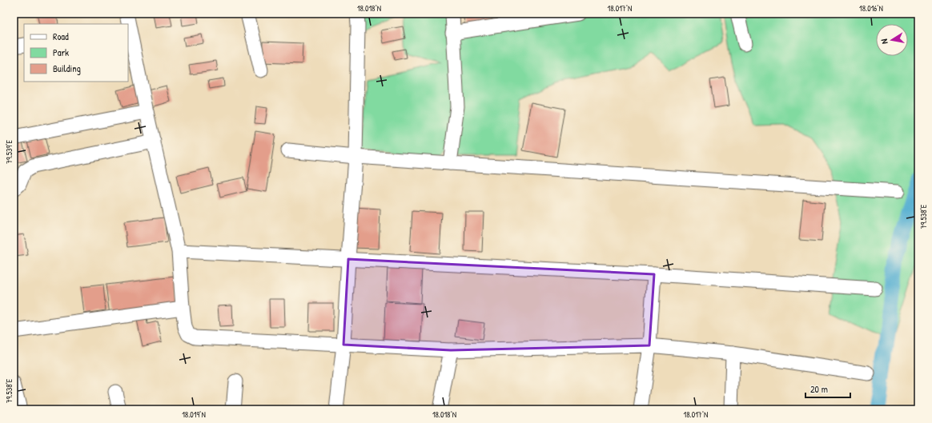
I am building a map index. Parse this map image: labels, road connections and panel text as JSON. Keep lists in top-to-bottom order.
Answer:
{
  "legend": ["Road", "Park", "Building"],
  "scale_bar": "20 m",
  "north": "left",
  "coordinates": [
    "18.018°N",
    "18.017°N",
    "18.016°N",
    "79.539°E",
    "79.538°E",
    "18.019°N"
  ]
}
